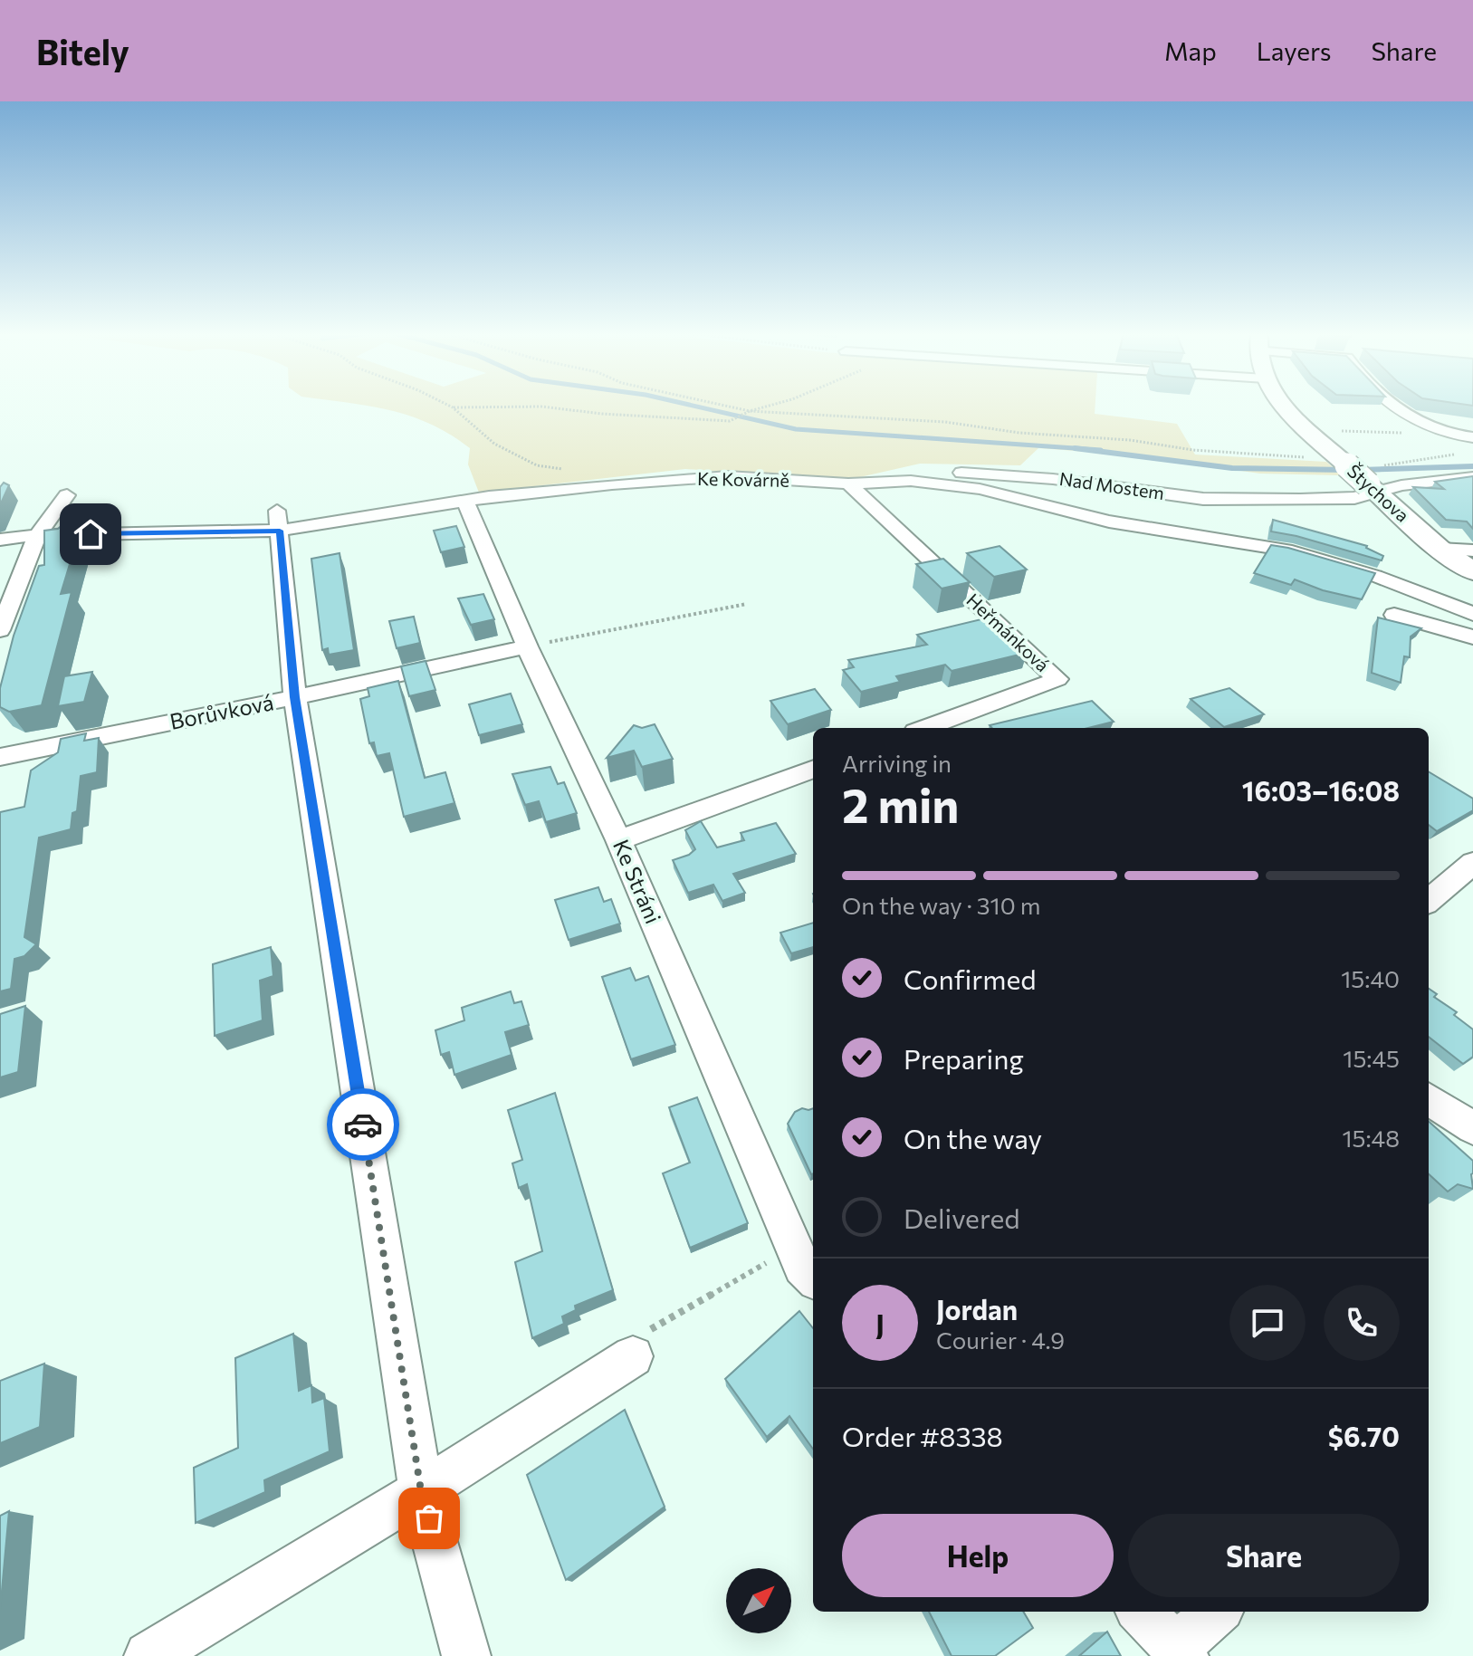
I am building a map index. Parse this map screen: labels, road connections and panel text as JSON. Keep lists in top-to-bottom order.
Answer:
{
  "streets": {
    "street": [
      "Ke Kovárně",
      "Nad Mostem",
      "Štychova",
      "Heřmánková",
      "Borůvková",
      "Ke Stráni"
    ]
  },
  "crossings": [
    ["Ke Kovárně", "Nad Mostem"],
    ["Ke Kovárně", "Heřmánková"],
    ["Ke Kovárně", "Ke Stráni"],
    ["Nad Mostem", "Štychova"],
    ["Nad Mostem", "Heřmánková"],
    ["Borůvková", "Ke Stráni"]
  ],
  "north": "top right",
  "page": {
    "header": "Bitely",
    "nav": ["Map", "Layers", "Share"],
    "heading": ["2 min", "Arriving in", "16:03–16:08"],
    "panel": [
      "Jordan",
      "Courier · 4.9",
      "Order #8338",
      "$6.70"
    ],
    "bar": "On the way · 310 m",
    "list": [
      ["Confirmed", "15:40"],
      ["Preparing", "15:45"],
      ["On the way", "15:48"],
      "Delivered"
    ],
    "round": "J",
    "buttons": ["Help", "Share"]
  }
}
